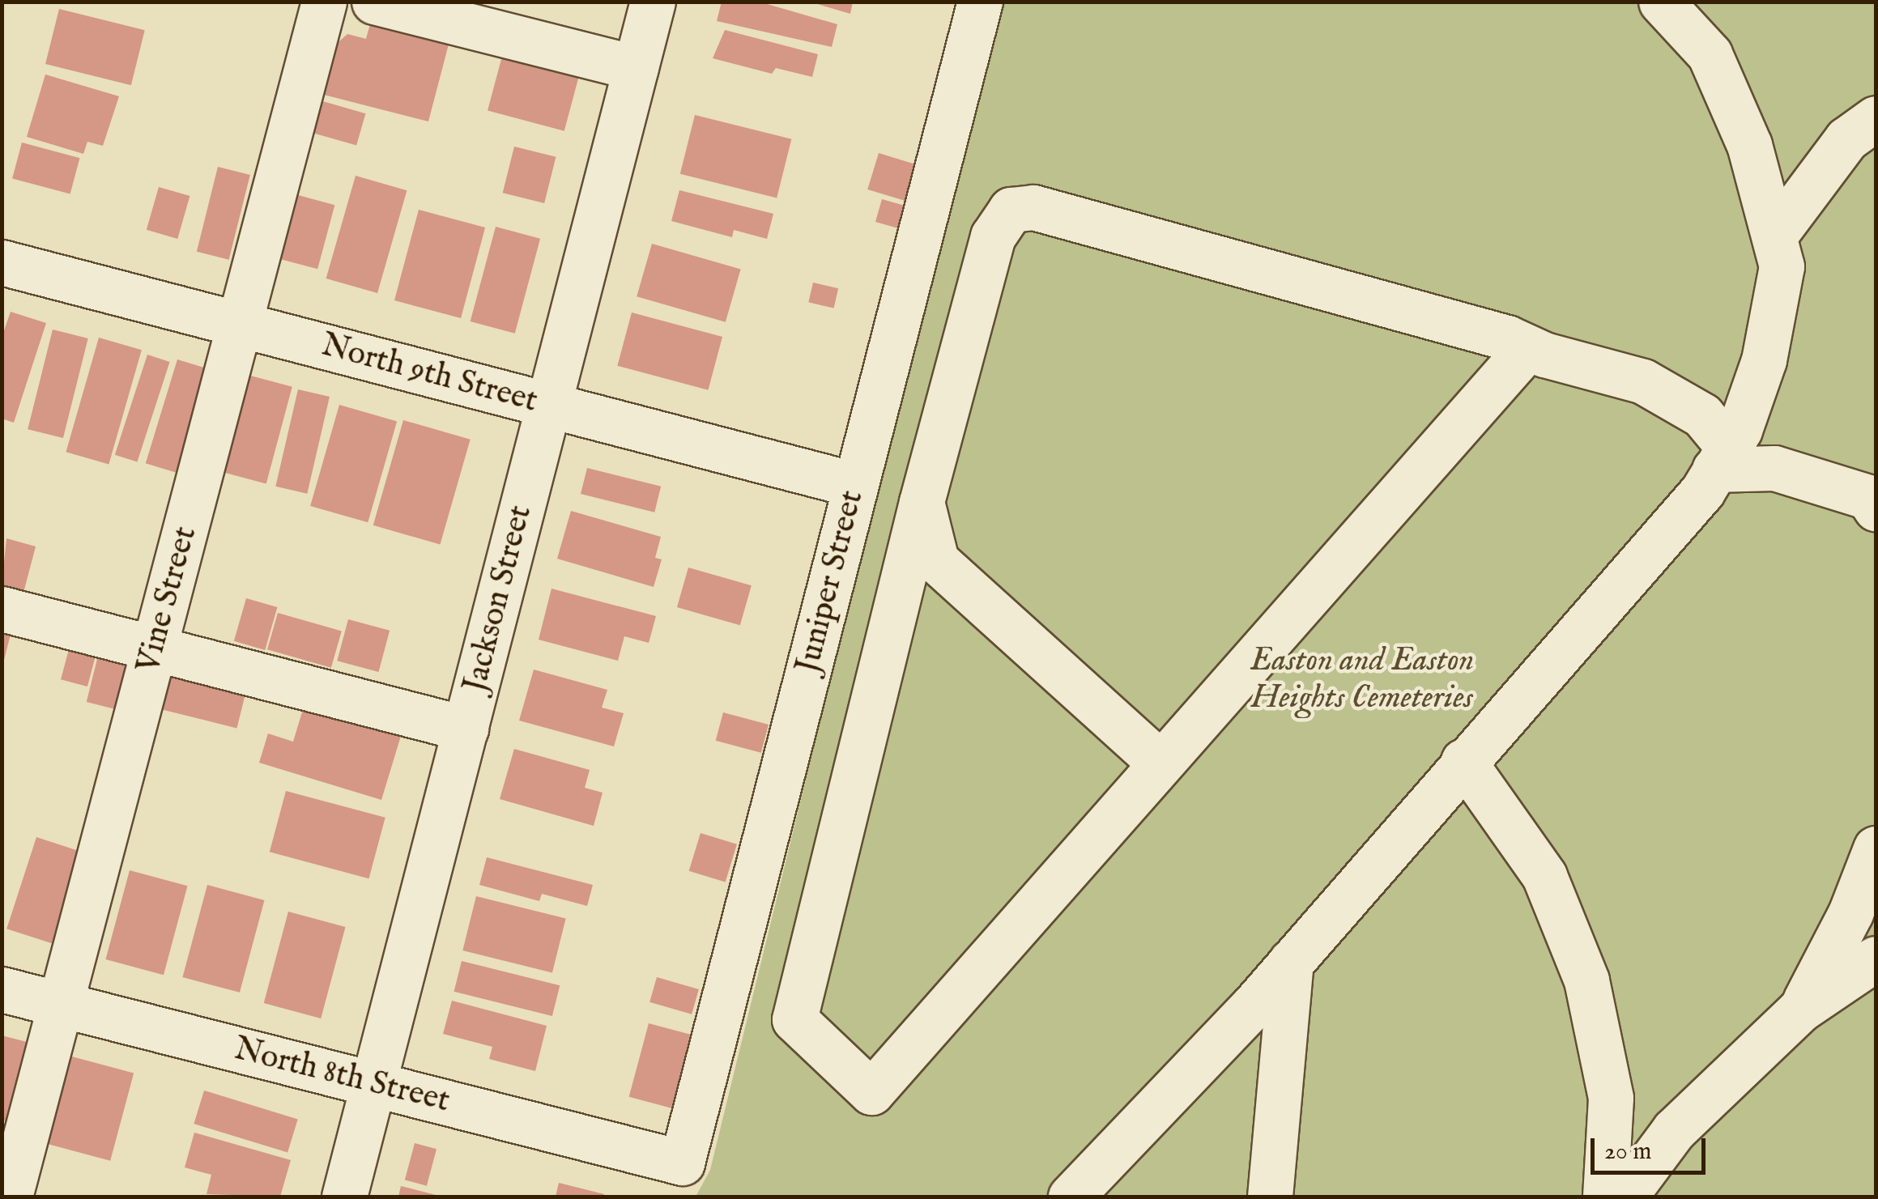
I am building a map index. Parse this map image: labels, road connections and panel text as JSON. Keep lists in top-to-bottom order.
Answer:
{
  "streets": {
    "street": [
      "North 9th Street",
      "Juniper Street",
      "Jackson Street",
      "Vine Street",
      "North 8th Street"
    ]
  },
  "crossings": [
    ["North 9th Street", "Juniper Street"],
    ["North 9th Street", "Jackson Street"],
    ["North 9th Street", "Vine Street"],
    ["Juniper Street", "North 8th Street"],
    ["Jackson Street", "North 8th Street"],
    ["Vine Street", "North 8th Street"]
  ],
  "parks": ["Easton and Easton Heights Cemeteries"],
  "scale_bar": "20 m"
}
